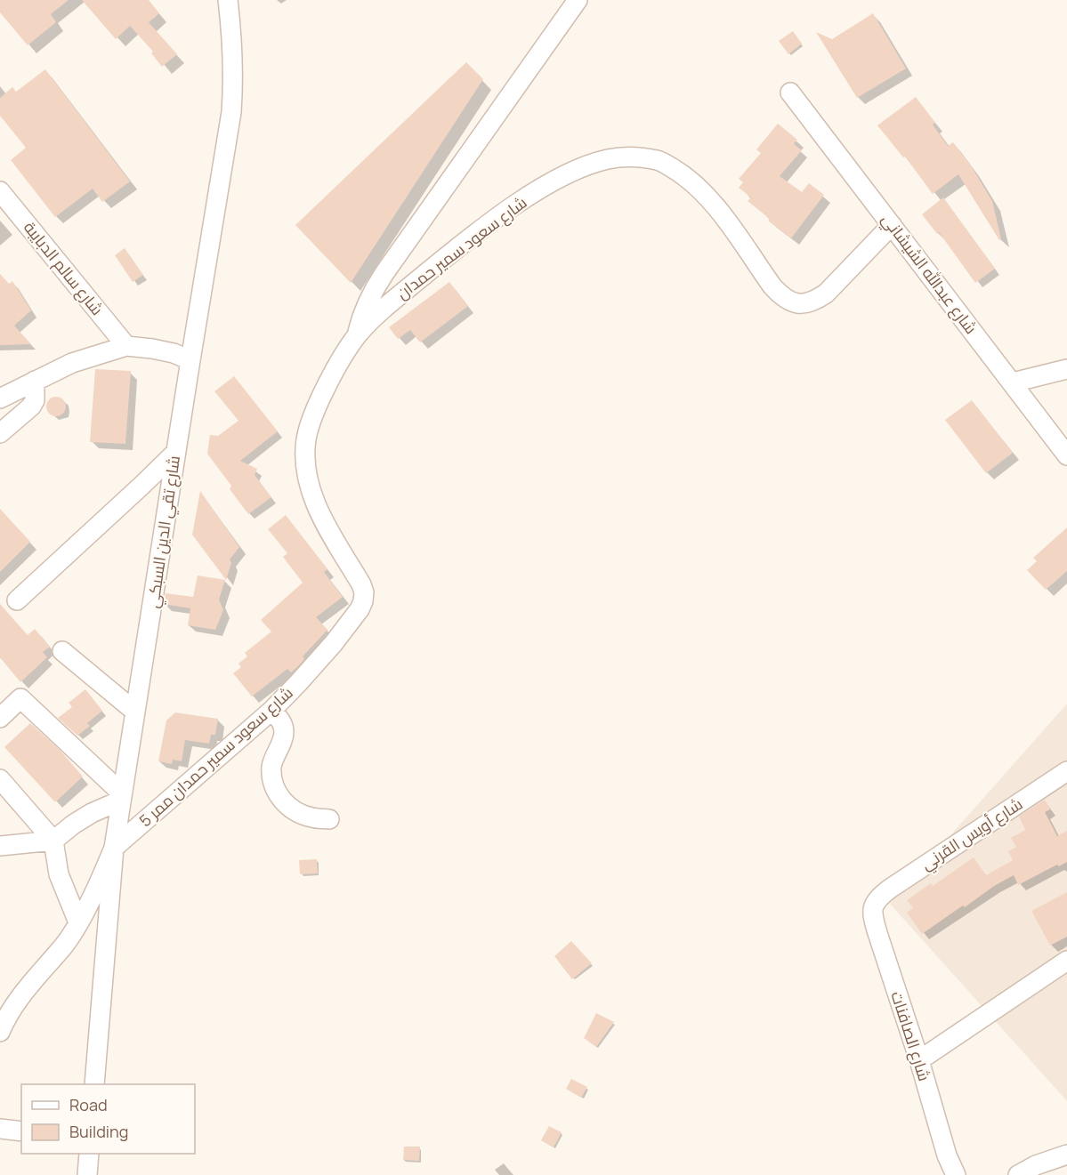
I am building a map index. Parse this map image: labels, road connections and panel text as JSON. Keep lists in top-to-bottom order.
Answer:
{
  "streets": {
    "street": [
      "شارع سعود سمير حمدان",
      "شارع سالم الدبايبة",
      "شارع عبدالله الشيشاني",
      "شارع تقي الدين السبكي",
      "شارع سعود سمير حمدان ممر 5",
      "شارع أويس القرني",
      "شارع الصافنات"
    ]
  },
  "crossings": [
    ["شارع سعود سمير حمدان", "شارع عبدالله الشيشاني"],
    ["شارع سعود سمير حمدان", "شارع سعود سمير حمدان ممر 5"],
    ["شارع تقي الدين السبكي", "شارع سعود سمير حمدان ممر 5"],
    ["شارع أويس القرني", "شارع الصافنات"]
  ],
  "legend": ["Road", "Building"]
}
